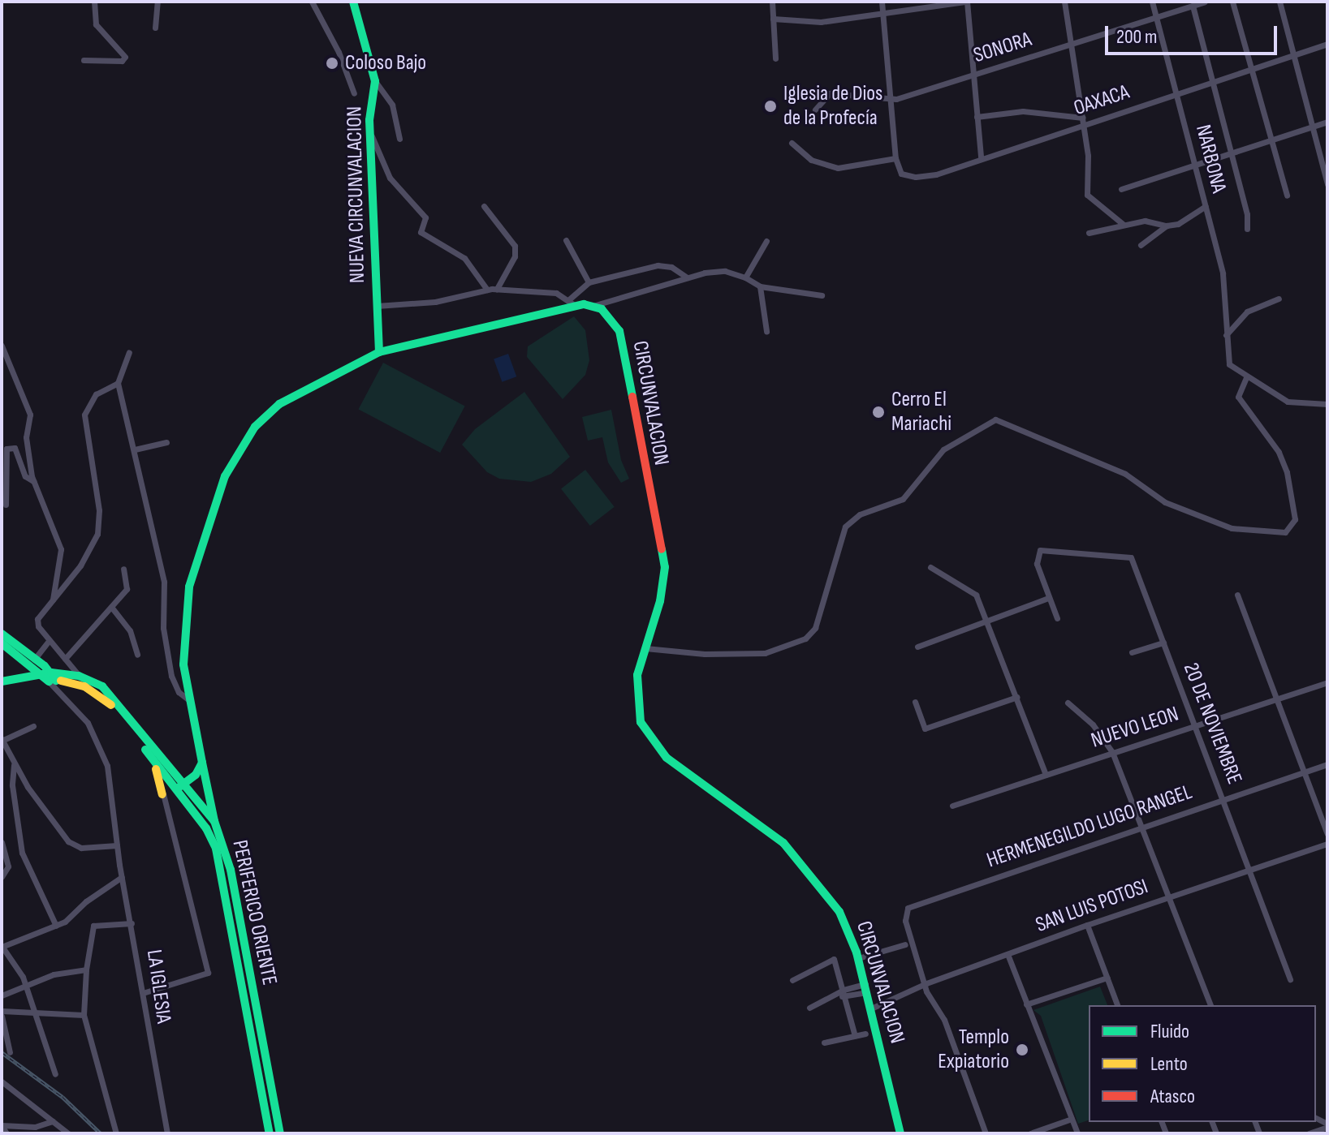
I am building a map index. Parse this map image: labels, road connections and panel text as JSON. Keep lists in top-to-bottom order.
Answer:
{
  "streets": {
    "main road": ["NUEVA CIRCUNVALACION", "CIRCUNVALACION", "PERIFERICO ORIENTE"],
    "street": [
      "SONORA",
      "OAXACA",
      "NARBONA",
      "20 DE NOVIEMBRE",
      "NUEVO LEON",
      "HERMENEGILDO LUGO RANGEL",
      "SAN LUIS POTOSI",
      "LA IGLESIA"
    ]
  },
  "crossings": [
    ["SONORA", "NARBONA"],
    ["OAXACA", "NARBONA"],
    ["CIRCUNVALACION", "SAN LUIS POTOSI"],
    ["20 DE NOVIEMBRE", "NUEVO LEON"],
    ["20 DE NOVIEMBRE", "HERMENEGILDO LUGO RANGEL"],
    ["20 DE NOVIEMBRE", "SAN LUIS POTOSI"],
    ["HERMENEGILDO LUGO RANGEL", "SAN LUIS POTOSI"],
    ["PERIFERICO ORIENTE", "LA IGLESIA"]
  ],
  "places": [
    "Coloso Bajo",
    "Iglesia de Dios de la Profecía",
    "Cerro El Mariachi",
    "Templo Expiatorio"
  ],
  "legend": ["Fluido", "Lento", "Atasco"],
  "scale_bar": "200 m"
}
